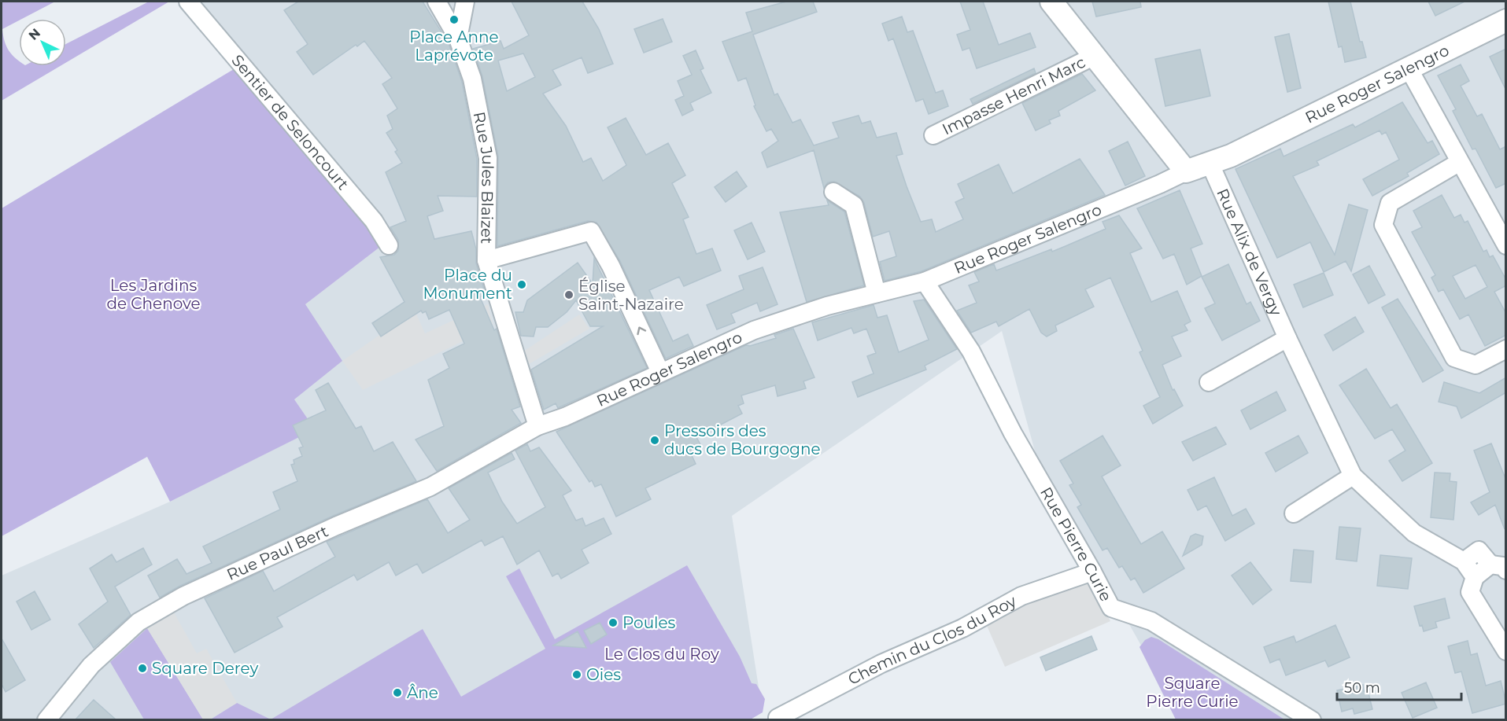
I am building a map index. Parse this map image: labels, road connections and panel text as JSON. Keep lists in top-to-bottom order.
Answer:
{
  "streets": {
    "street": [
      "Rue Roger Salengro",
      "Impasse Henri Marc",
      "Sentier de Seloncourt",
      "Rue Jules Blaizet",
      "Rue Alix de Vergy",
      "Rue Pierre Curie",
      "Rue Paul Bert",
      "Chemin du Clos du Roy"
    ]
  },
  "crossings": [
    ["Rue Roger Salengro", "Rue Jules Blaizet"],
    ["Rue Roger Salengro", "Rue Alix de Vergy"],
    ["Rue Roger Salengro", "Rue Pierre Curie"],
    ["Rue Roger Salengro", "Rue Paul Bert"],
    ["Rue Jules Blaizet", "Rue Paul Bert"],
    ["Rue Pierre Curie", "Chemin du Clos du Roy"]
  ],
  "parks": ["Les Jardins de Chenove", "Le Clos du Roy", "Square Pierre Curie"],
  "places": [
    "Place Anne Laprévote",
    "Place du Monument",
    "Église Saint-Nazaire",
    "Pressoirs des ducs de Bourgogne",
    "Poules",
    "Square Derey",
    "Oies",
    "Âne"
  ],
  "scale_bar": "50 m",
  "north": "top left"
}
